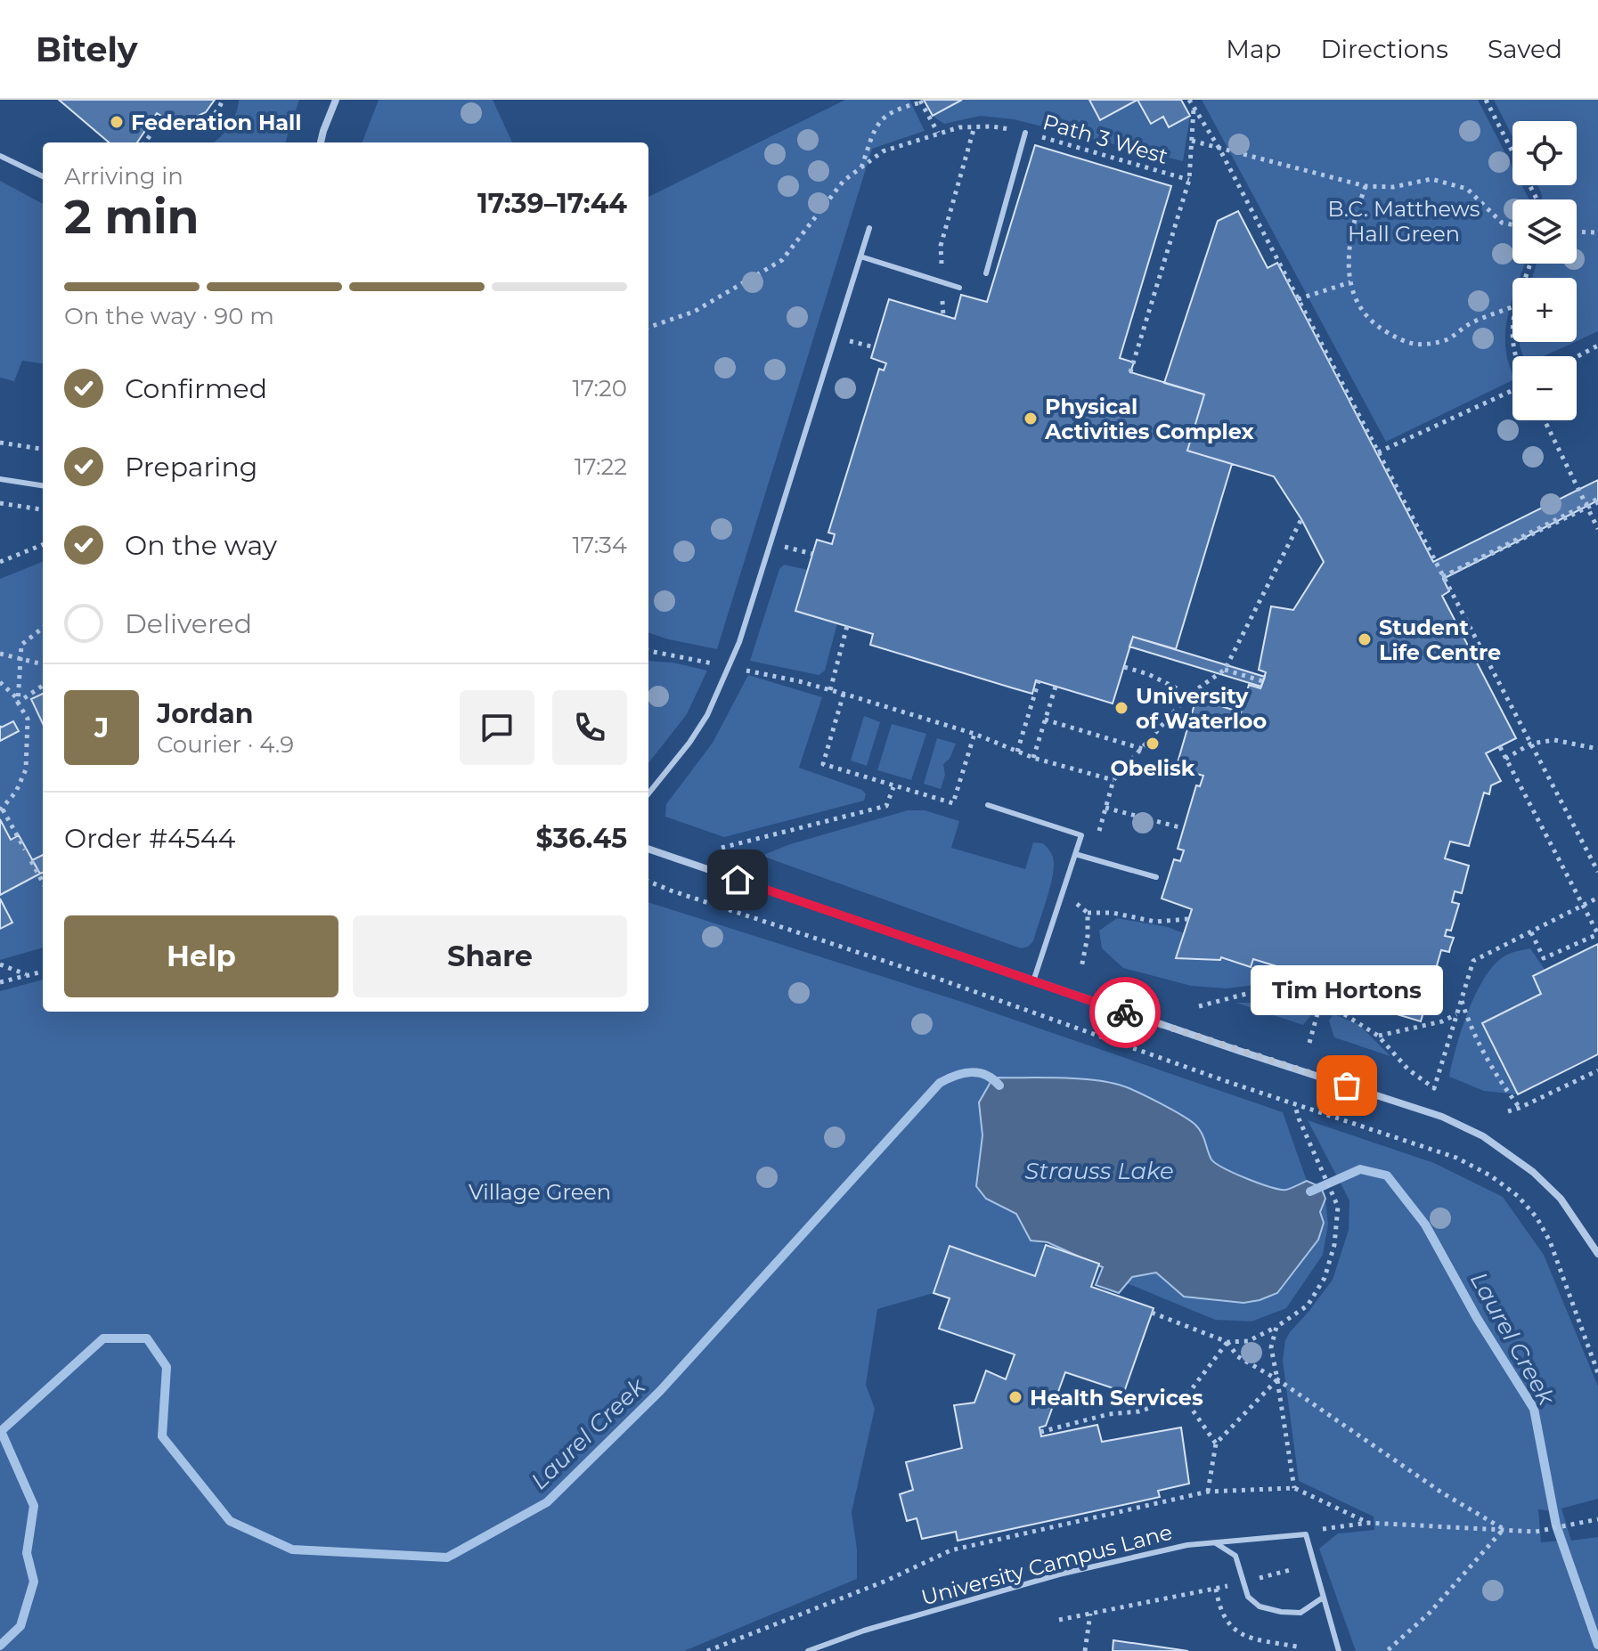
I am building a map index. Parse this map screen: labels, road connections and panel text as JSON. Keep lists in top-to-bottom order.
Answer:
{
  "streets": {
    "lane": ["University Campus Lane"],
    "path": ["Path 3 West"]
  },
  "water": ["Strauss Lake", "Laurel Creek"],
  "parks": ["B.C. Matthews Hall Green", "Village Green"],
  "places": [
    "Federation Hall",
    "Physical Activities Complex",
    "Student Life Centre",
    "University of Waterloo",
    "Obelisk",
    "Tim Hortons",
    "Health Services"
  ],
  "page": {
    "header": "Bitely",
    "nav": ["Map", "Directions", "Saved"],
    "map_buttons": ["+", "−"],
    "heading": ["2 min", "Arriving in", "17:39–17:44"],
    "panel": [
      "Jordan",
      "Courier · 4.9",
      "Order #4544",
      "$36.45"
    ],
    "bar": "On the way · 90 m",
    "list": [
      ["Confirmed", "17:20"],
      ["Preparing", "17:22"],
      ["On the way", "17:34"],
      "Delivered"
    ],
    "round": "J",
    "buttons": ["Help", "Share"],
    "bubble": "Tim Hortons"
  }
}
